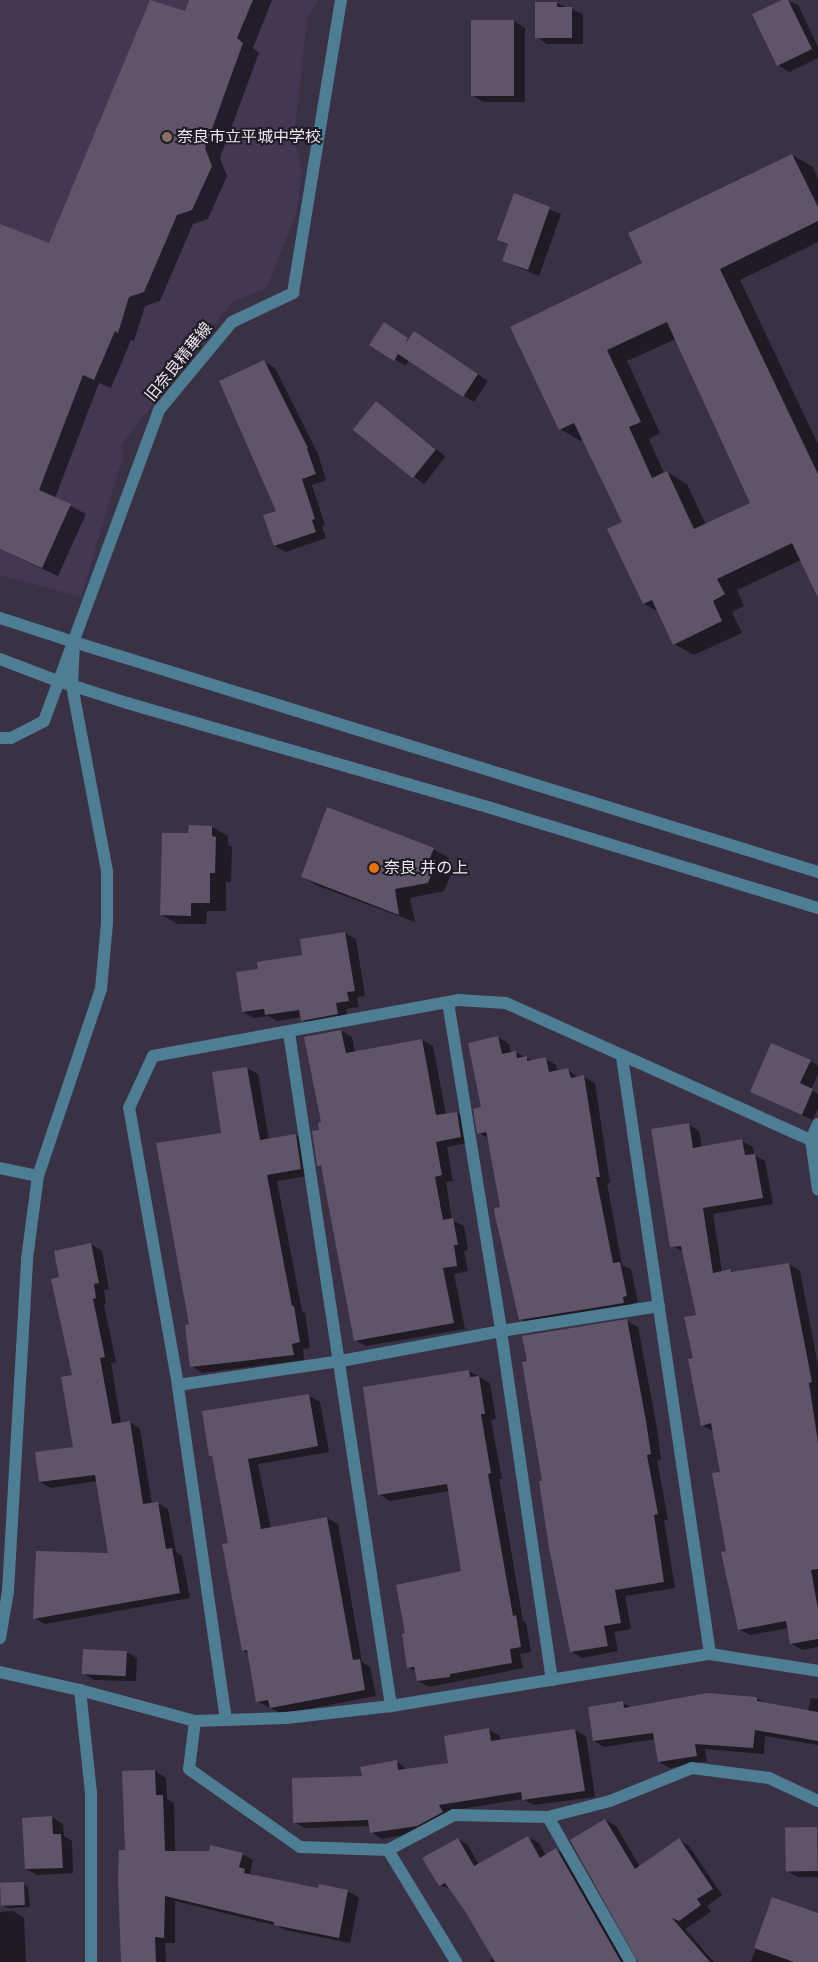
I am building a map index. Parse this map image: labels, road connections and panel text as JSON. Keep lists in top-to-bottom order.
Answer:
{
  "streets": {
    "street": ["旧奈良精華線"]
  },
  "places": ["奈良市立平城中学校", "奈良 井の上"]
}
